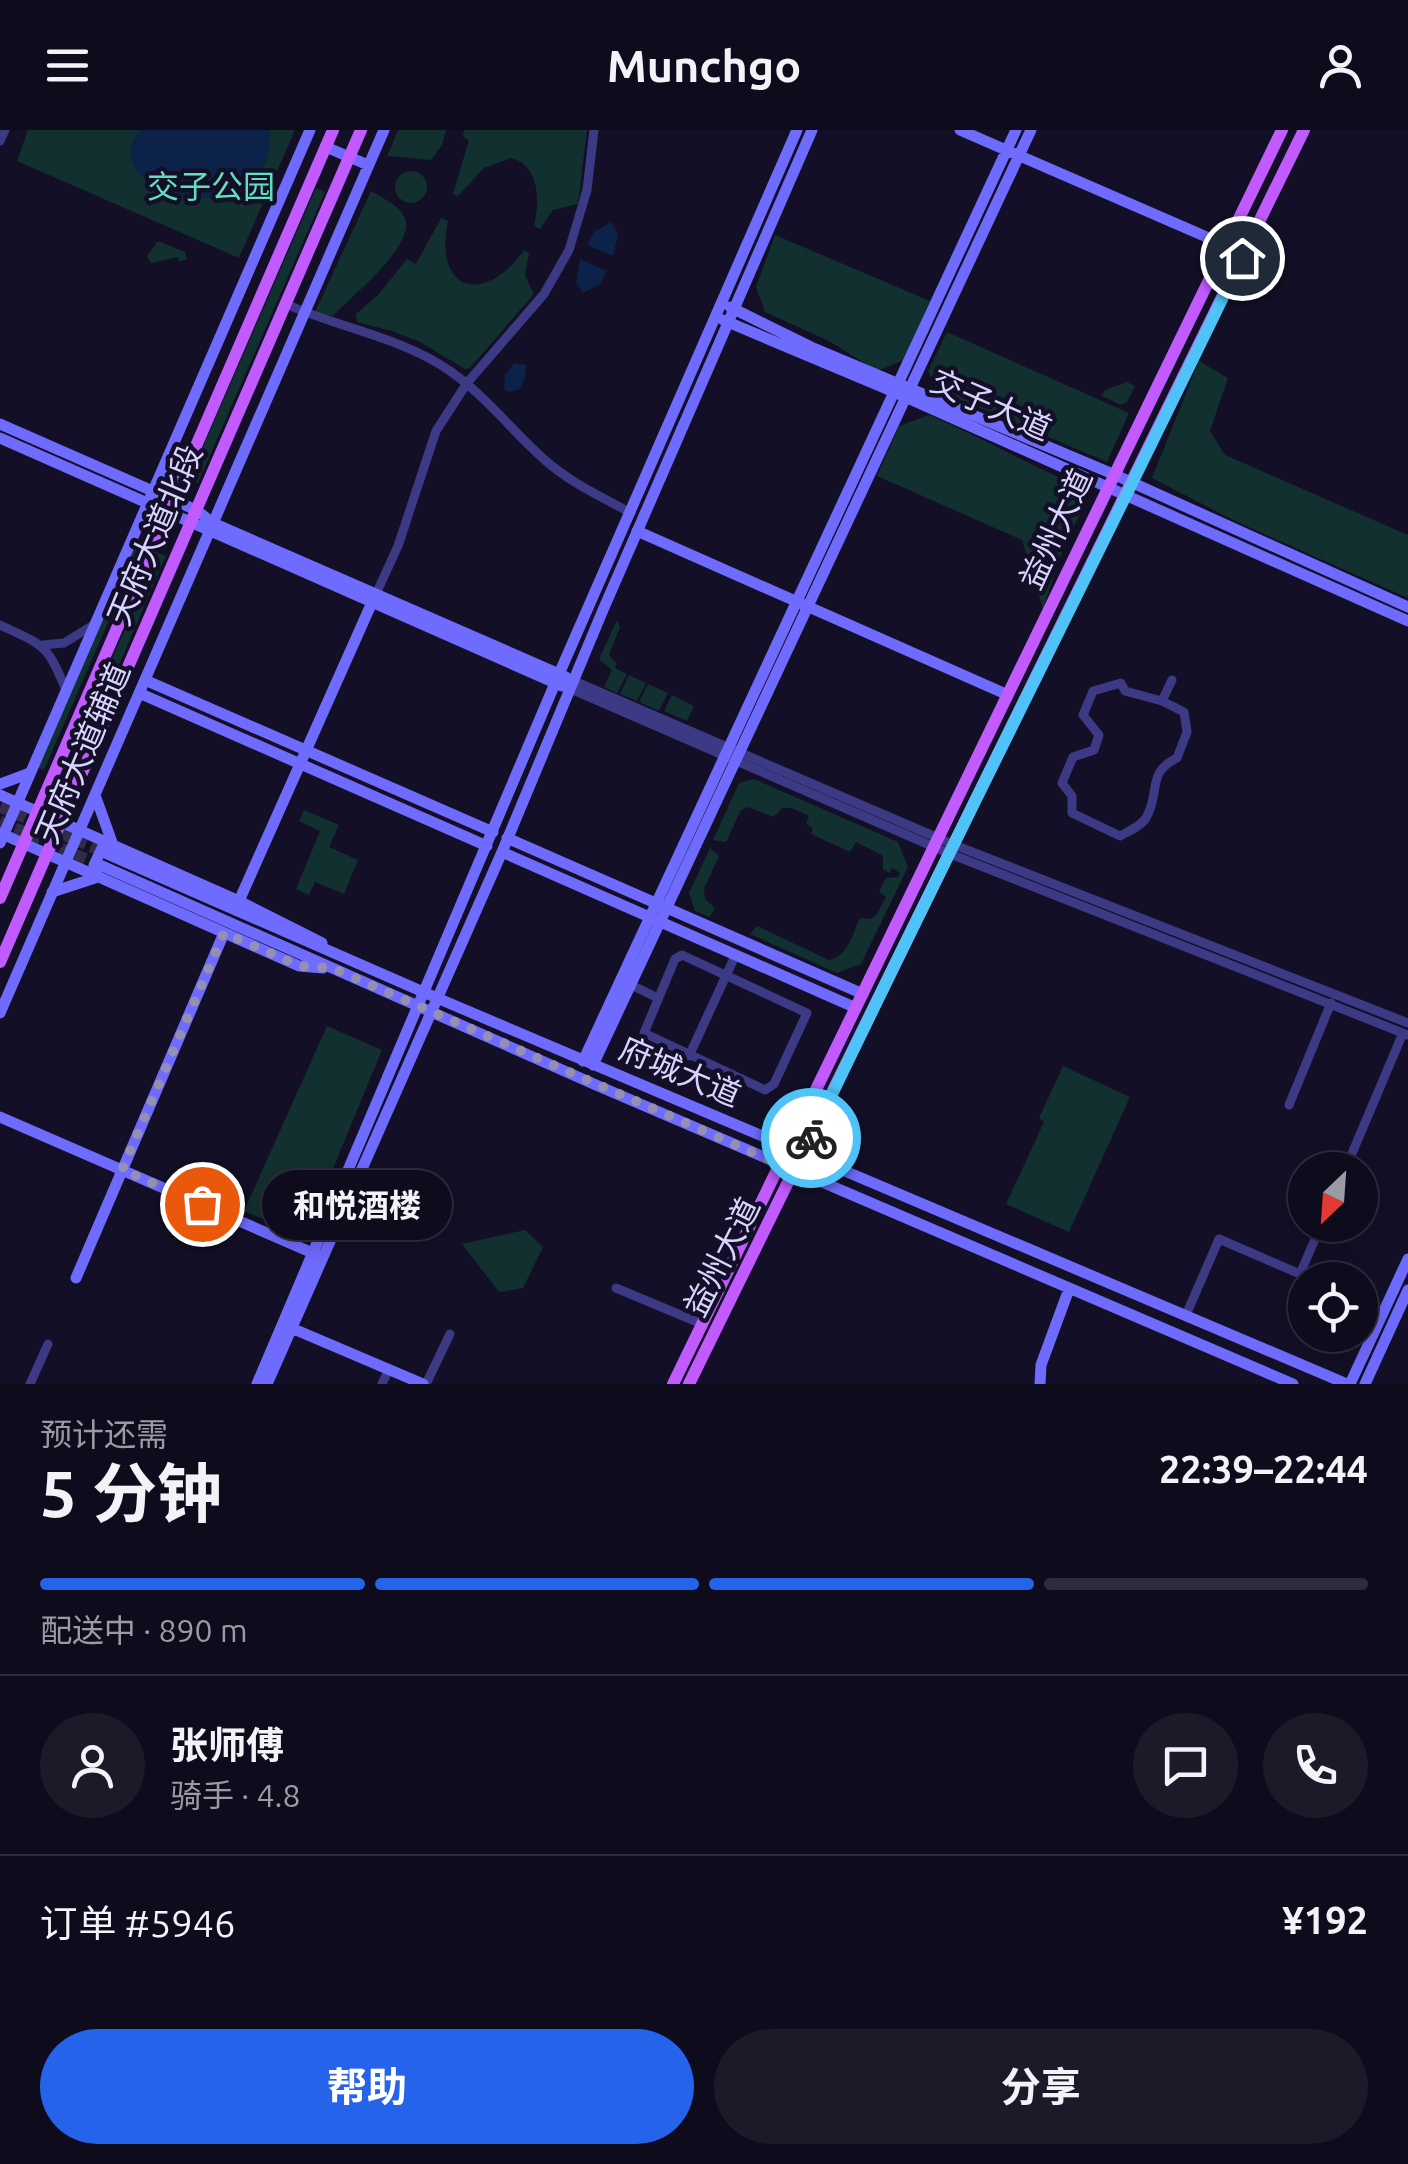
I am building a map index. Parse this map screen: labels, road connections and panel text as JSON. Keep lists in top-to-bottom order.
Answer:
{
  "streets": {
    "main road": ["益州大道", "天府大道北段"],
    "street": ["交子大道", "天府大道辅道", "府城大道"]
  },
  "crossings": [
    ["交子大道", "益州大道"],
    ["益州大道", "府城大道"]
  ],
  "parks": ["交子公园"],
  "places": ["和悦酒楼"],
  "north": "bottom left",
  "page": {
    "header": "Munchgo",
    "bubble": "和悦酒楼",
    "heading": ["5 分钟", "预计还需", "22:39–22:44"],
    "panel": [
      "张师傅",
      "骑手 · 4.8",
      "订单 #5946",
      "¥192"
    ],
    "bar": "配送中 · 890 m",
    "buttons": ["帮助", "分享"]
  }
}
